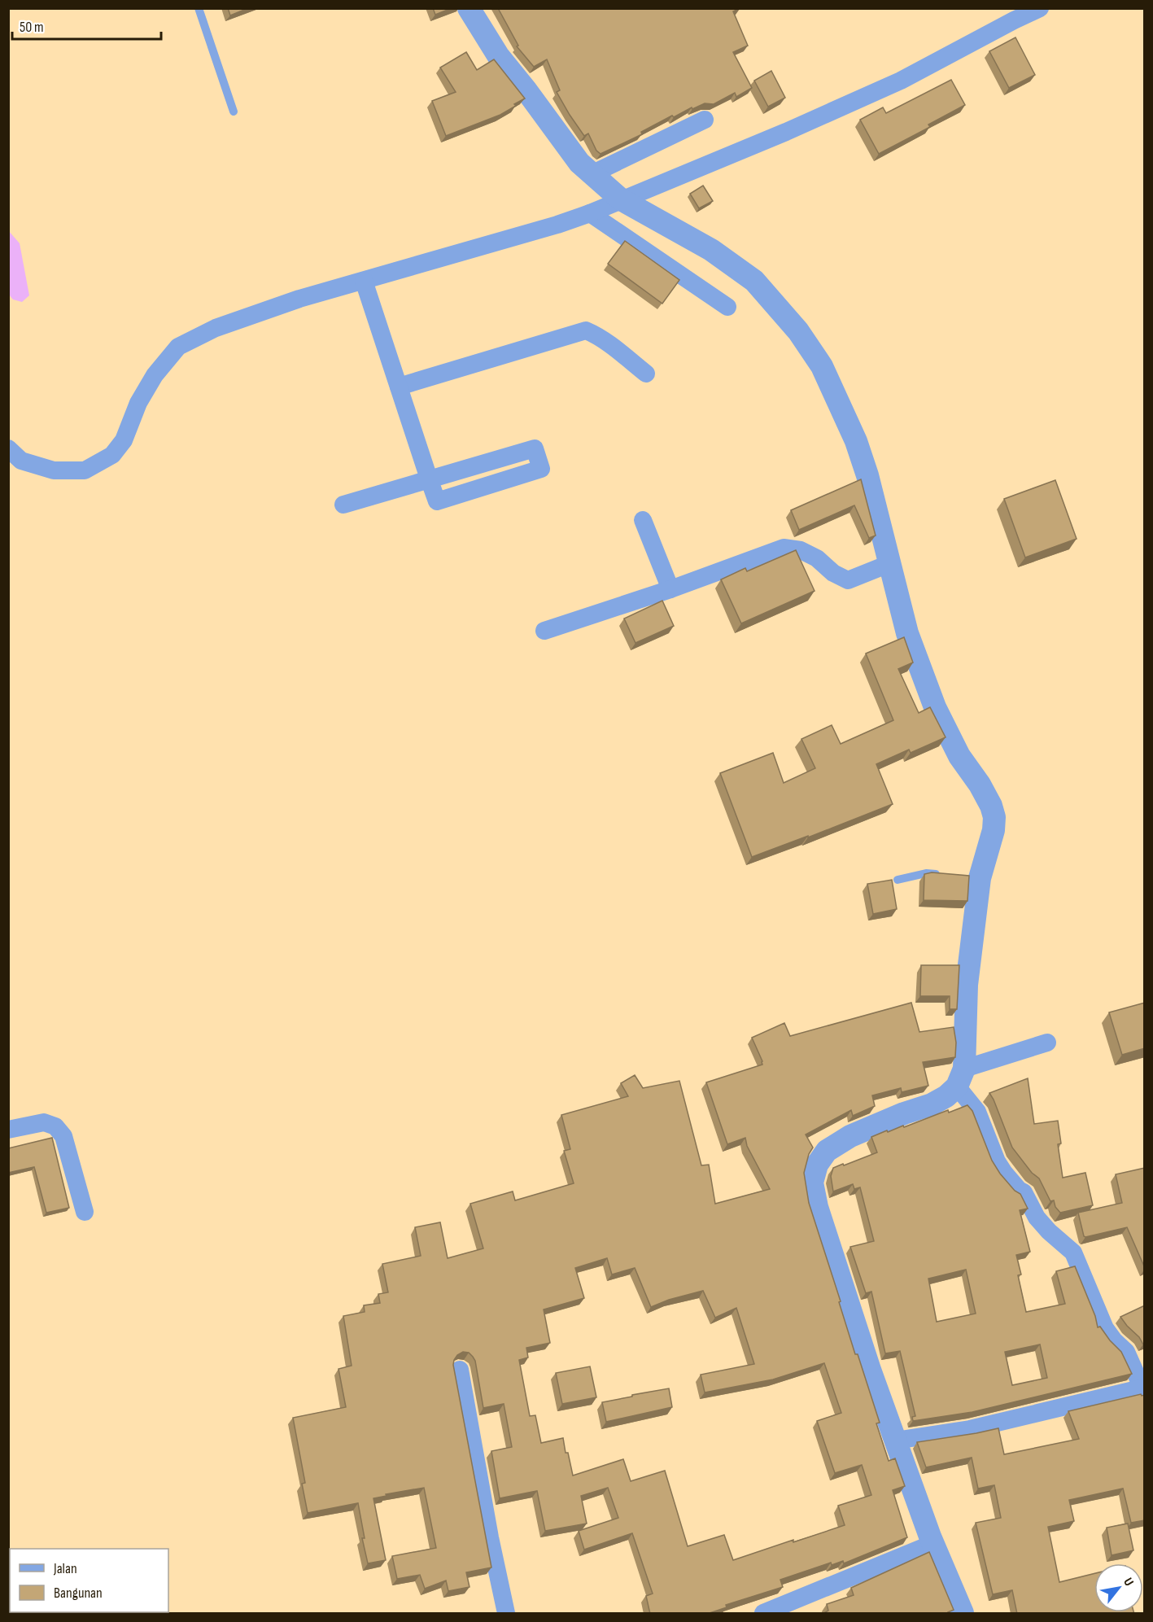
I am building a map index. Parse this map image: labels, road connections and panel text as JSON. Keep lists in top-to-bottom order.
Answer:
{
  "legend": ["Jalan", "Bangunan"],
  "scale_bar": "50 m",
  "north": "top right"
}
